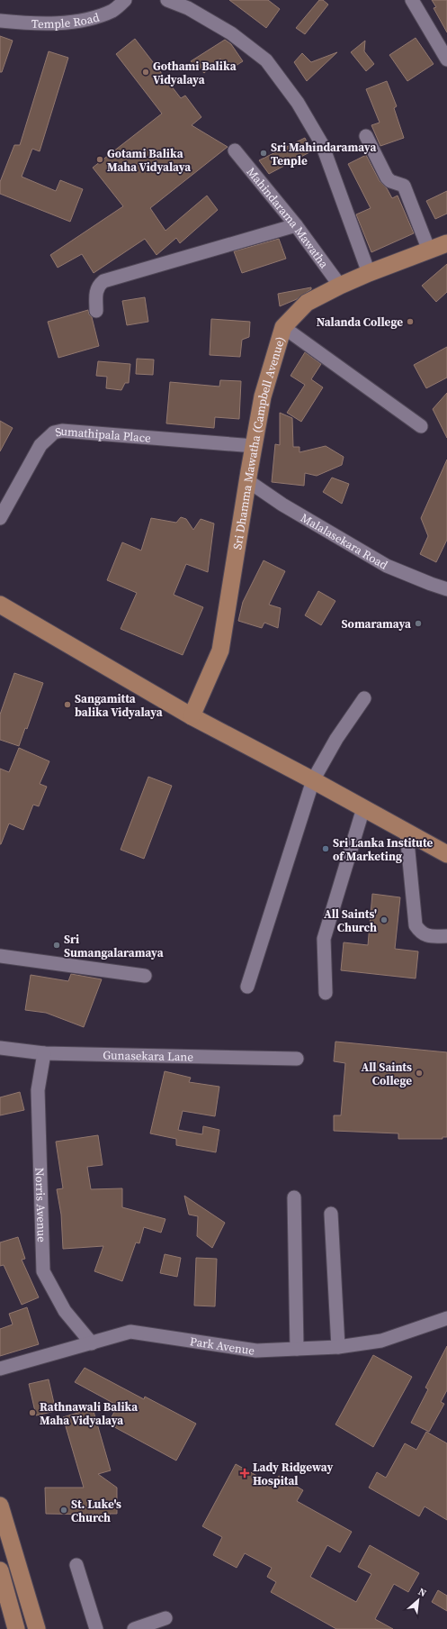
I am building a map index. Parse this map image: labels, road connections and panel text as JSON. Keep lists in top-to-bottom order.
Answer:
{
  "streets": {
    "main road": ["Sri Dhamma Mawatha (Campbell Avenue)"],
    "street": [
      "Temple Road",
      "Mahindarama Mawatha",
      "Sumathipala Place",
      "Malalasekara Road",
      "Gunasekara Lane",
      "Norris Avenue",
      "Park Avenue"
    ]
  },
  "crossings": [
    ["Mahindarama Mawatha", "Sri Dhamma Mawatha (Campbell Avenue)"],
    ["Sumathipala Place", "Sri Dhamma Mawatha (Campbell Avenue)"],
    ["Sri Dhamma Mawatha (Campbell Avenue)", "Malalasekara Road"],
    ["Gunasekara Lane", "Norris Avenue"],
    ["Norris Avenue", "Park Avenue"]
  ],
  "places": {
    "other": [
      "Gothami Balika Vidyalaya",
      "Sri Mahindaramaya Tenple",
      "Gotami Balika Maha Vidyalaya",
      "Nalanda College",
      "Somaramaya",
      "Sangamitta balika Vidyalaya",
      "Sri Lanka Institute of Marketing",
      "All Saints' Church",
      "Sri Sumangalaramaya",
      "All Saints College",
      "Rathnawali Balika Maha Vidyalaya",
      "St. Luke's Church"
    ],
    "health": ["Lady Ridgeway Hospital"]
  },
  "north": "top right"
}
